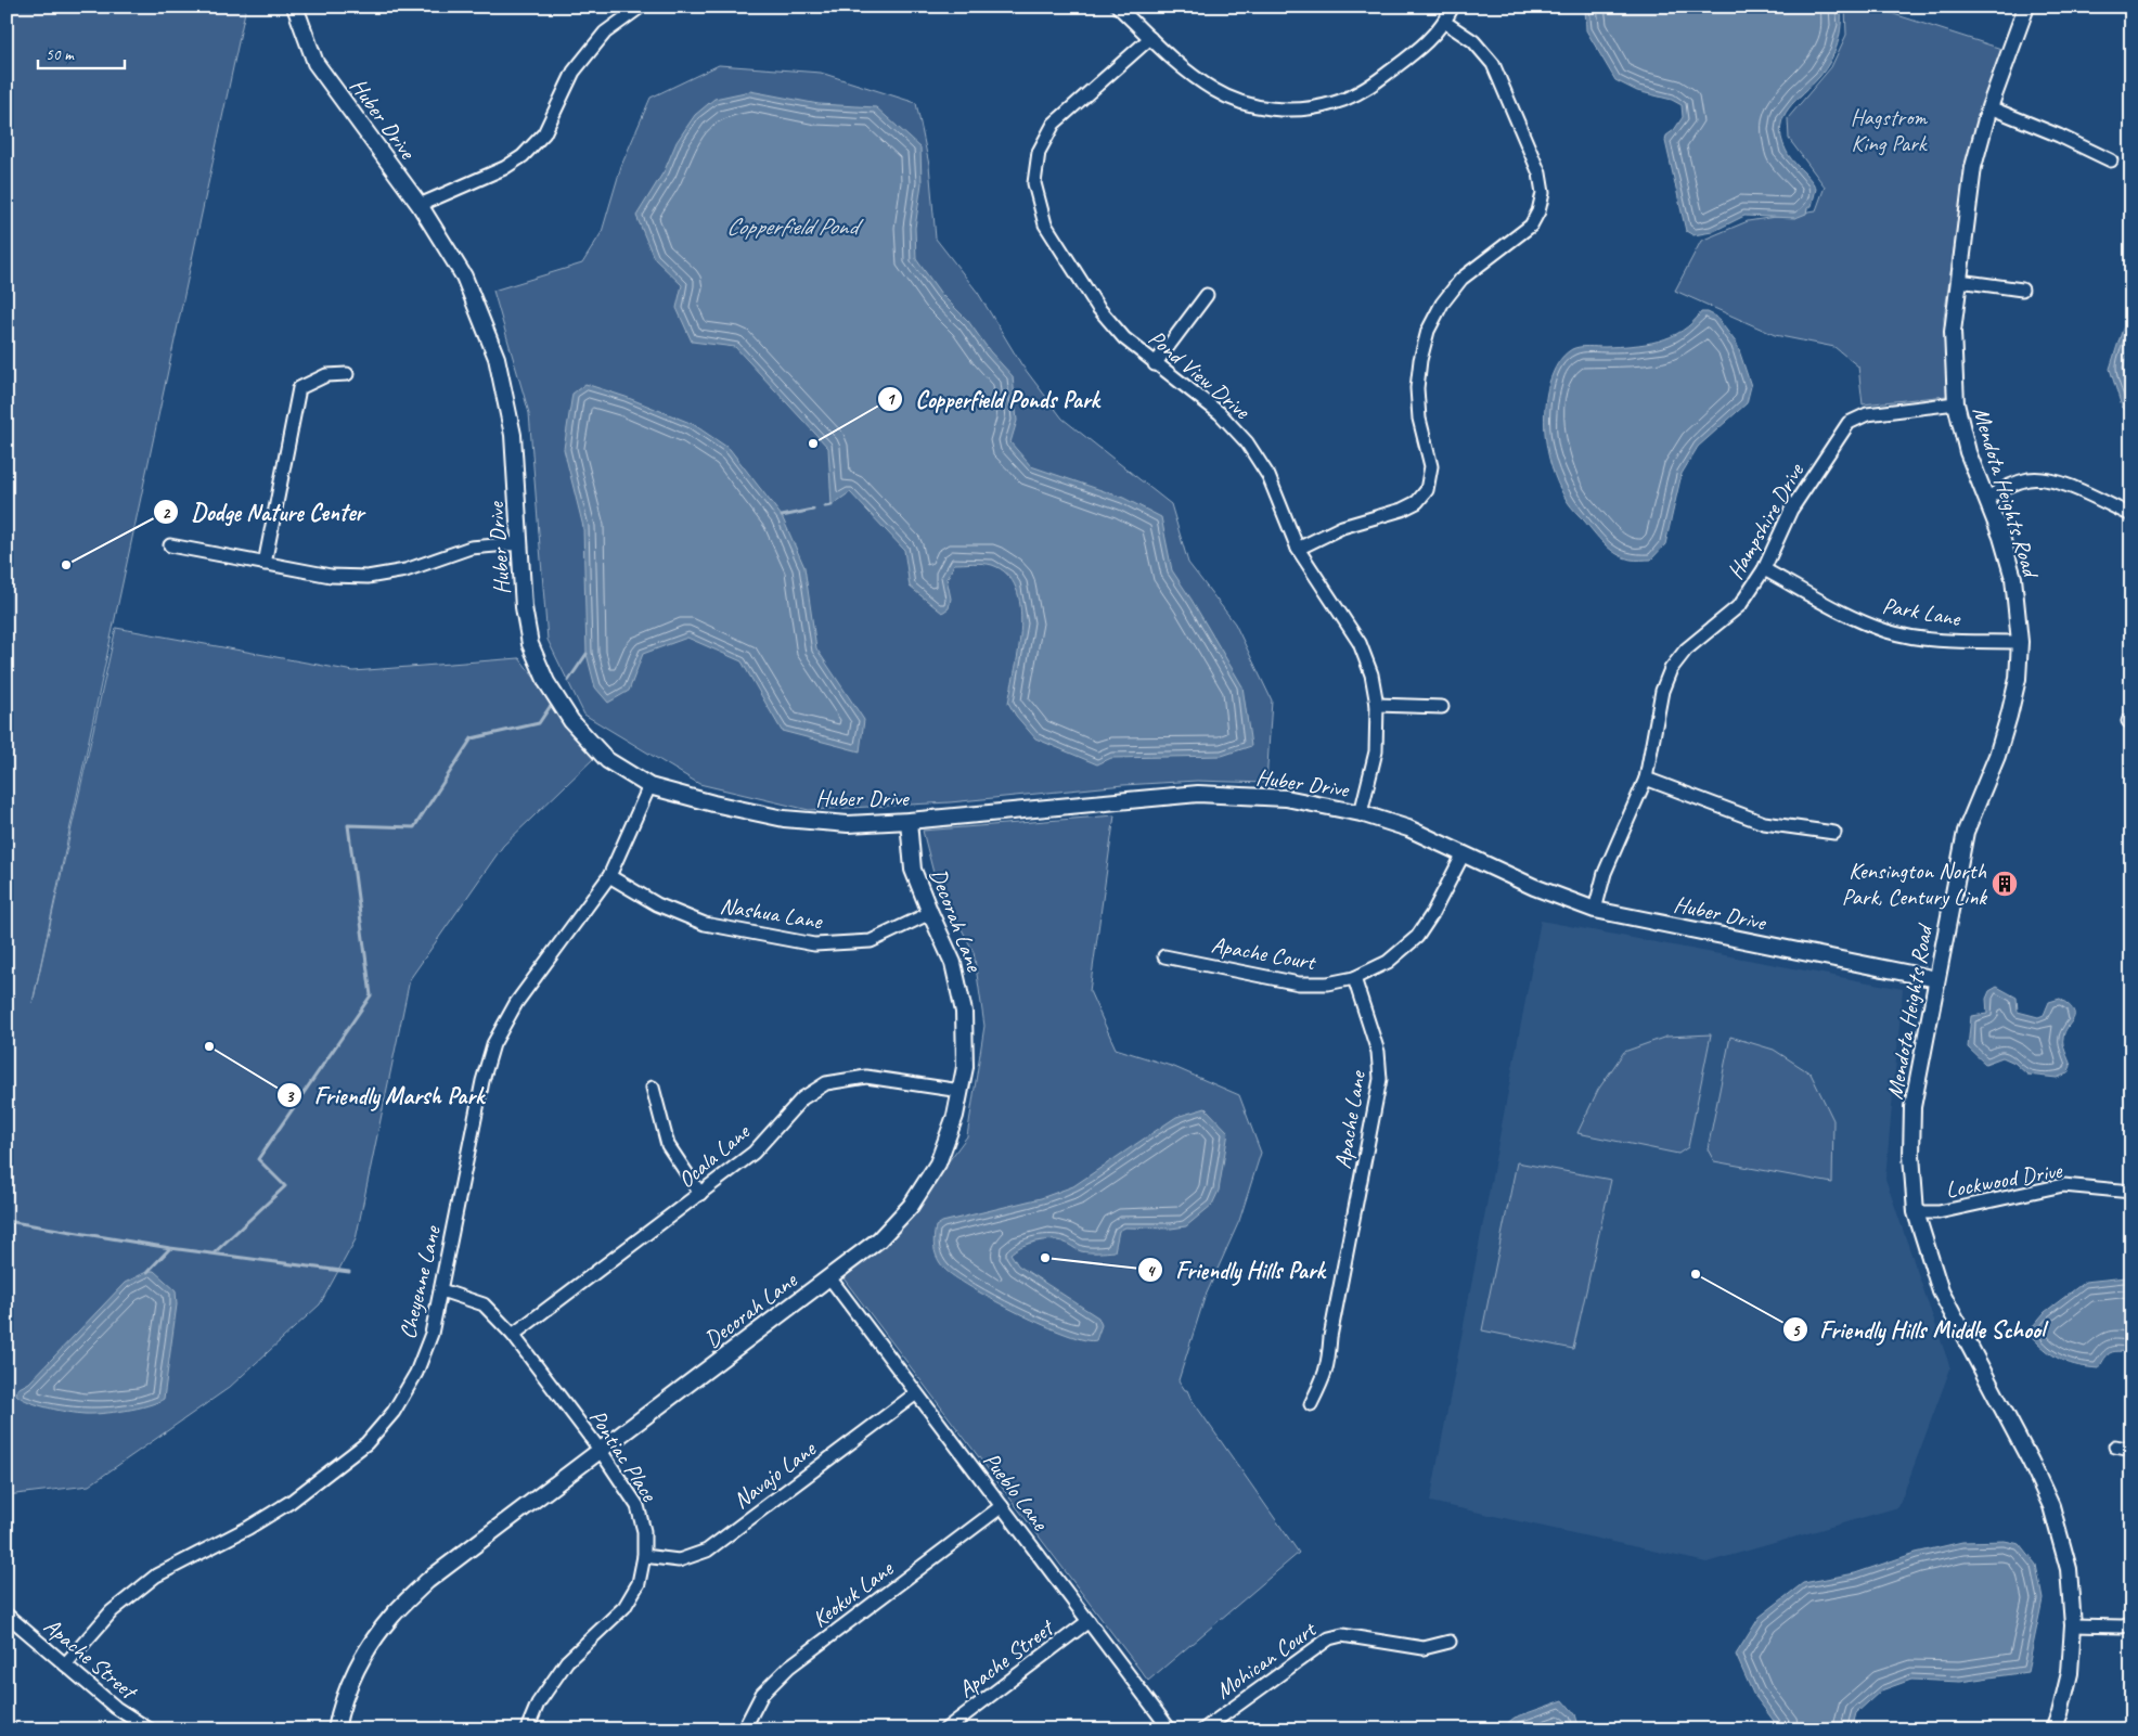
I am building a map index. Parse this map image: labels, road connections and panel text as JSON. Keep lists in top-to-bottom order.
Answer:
{
  "streets": {
    "street": [
      "Huber Drive",
      "Pond View Drive",
      "Mendota Heights Road",
      "Hampshire Drive",
      "Park Lane",
      "Nashua Lane",
      "Decorah Lane",
      "Apache Court",
      "Apache Lane",
      "Ocala Lane",
      "Lockwood Drive",
      "Cheyenne Lane",
      "Pontiac Place",
      "Navajo Lane",
      "Pueblo Lane",
      "Keokuk Lane",
      "Apache Street",
      "Mohican Court"
    ]
  },
  "crossings": [
    ["Huber Drive", "Pond View Drive"],
    ["Huber Drive", "Mendota Heights Road"],
    ["Huber Drive", "Hampshire Drive"],
    ["Huber Drive", "Decorah Lane"],
    ["Huber Drive", "Cheyenne Lane"],
    ["Mendota Heights Road", "Hampshire Drive"],
    ["Mendota Heights Road", "Park Lane"],
    ["Mendota Heights Road", "Lockwood Drive"],
    ["Hampshire Drive", "Park Lane"],
    ["Nashua Lane", "Decorah Lane"],
    ["Nashua Lane", "Cheyenne Lane"],
    ["Decorah Lane", "Ocala Lane"],
    ["Decorah Lane", "Pontiac Place"],
    ["Decorah Lane", "Pueblo Lane"],
    ["Apache Court", "Apache Lane"],
    ["Ocala Lane", "Pontiac Place"],
    ["Cheyenne Lane", "Pontiac Place"],
    ["Cheyenne Lane", "Apache Street"],
    ["Pontiac Place", "Navajo Lane"],
    ["Navajo Lane", "Pueblo Lane"],
    ["Pueblo Lane", "Keokuk Lane"],
    ["Pueblo Lane", "Apache Street"]
  ],
  "water": ["Copperfield Pond"],
  "parks": ["Hagstrom King Park"],
  "places": {
    "other": [
      "Copperfield Ponds Park",
      "Dodge Nature Center",
      "Friendly Marsh Park",
      "Friendly Hills Park",
      "Friendly Hills Middle School"
    ],
    "building": ["Kensington North Park, Century Link"]
  },
  "scale_bar": "50 m"
}
